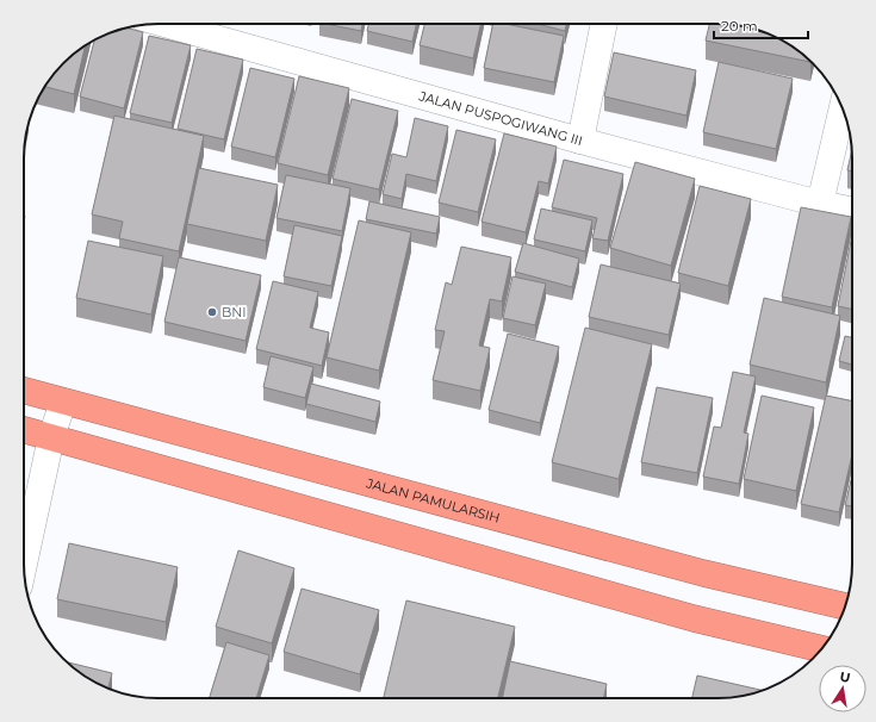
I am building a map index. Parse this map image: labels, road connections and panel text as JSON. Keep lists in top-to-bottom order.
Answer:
{
  "streets": {
    "highway": ["JALAN PAMULARSIH"],
    "street": ["JALAN PUSPOGIWANG III"]
  },
  "places": ["BNI"],
  "scale_bar": "20 m",
  "north": "top"
}
